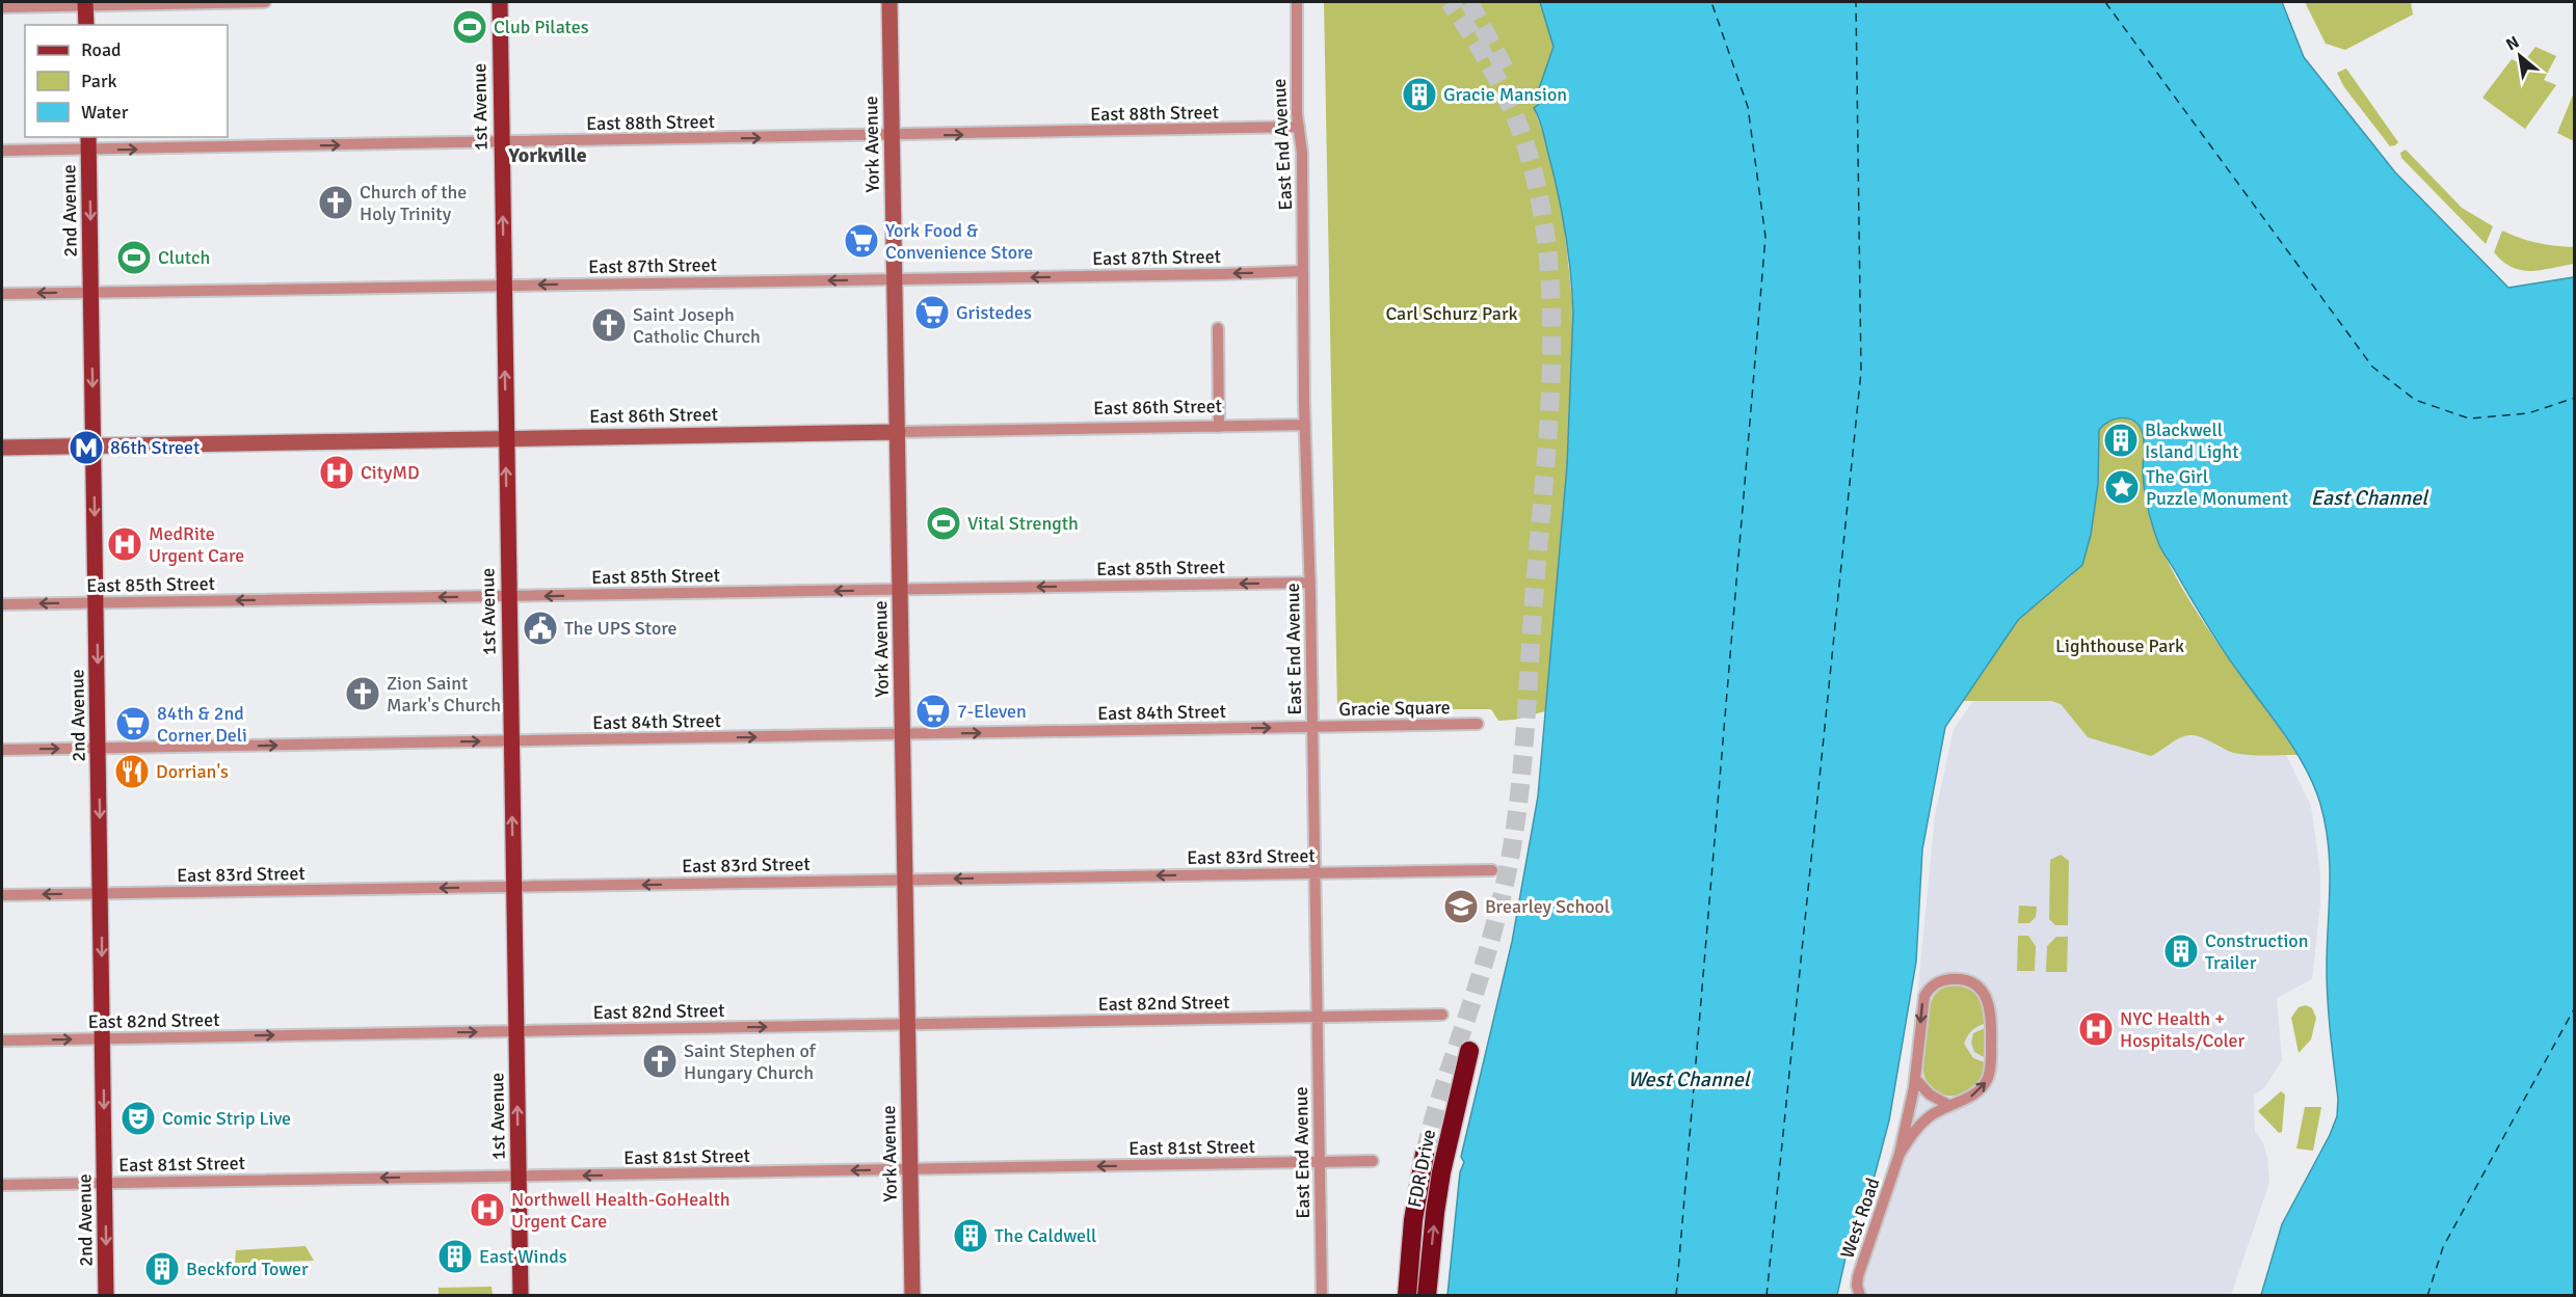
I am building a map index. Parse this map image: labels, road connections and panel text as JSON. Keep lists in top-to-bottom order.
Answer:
{
  "streets": {
    "highway": ["FDR Drive"],
    "main road": [
      "1st Avenue",
      "York Avenue",
      "2nd Avenue",
      "East 86th Street"
    ],
    "street": [
      "East 88th Street",
      "East End Avenue",
      "East 87th Street",
      "East 85th Street",
      "Gracie Square",
      "East 84th Street",
      "East 83rd Street",
      "East 82nd Street",
      "East 81st Street",
      "West Road"
    ]
  },
  "crossings": [
    ["1st Avenue", "East 88th Street"],
    ["1st Avenue", "East 87th Street"],
    ["1st Avenue", "East 86th Street"],
    ["1st Avenue", "East 85th Street"],
    ["1st Avenue", "East 84th Street"],
    ["1st Avenue", "East 83rd Street"],
    ["1st Avenue", "East 82nd Street"],
    ["1st Avenue", "East 81st Street"],
    ["East 88th Street", "York Avenue"],
    ["East 88th Street", "East End Avenue"],
    ["East 88th Street", "2nd Avenue"],
    ["York Avenue", "East 87th Street"],
    ["York Avenue", "East 86th Street"],
    ["York Avenue", "East 85th Street"],
    ["York Avenue", "East 84th Street"],
    ["York Avenue", "East 83rd Street"],
    ["York Avenue", "East 82nd Street"],
    ["York Avenue", "East 81st Street"],
    ["East End Avenue", "East 87th Street"],
    ["East End Avenue", "East 86th Street"],
    ["East End Avenue", "East 85th Street"],
    ["East End Avenue", "Gracie Square"],
    ["East End Avenue", "East 84th Street"],
    ["East End Avenue", "East 83rd Street"],
    ["East End Avenue", "East 82nd Street"],
    ["East End Avenue", "East 81st Street"],
    ["2nd Avenue", "East 87th Street"],
    ["2nd Avenue", "East 86th Street"],
    ["2nd Avenue", "East 85th Street"],
    ["2nd Avenue", "East 84th Street"],
    ["2nd Avenue", "East 83rd Street"],
    ["2nd Avenue", "East 82nd Street"],
    ["2nd Avenue", "East 81st Street"],
    ["Gracie Square", "East 84th Street"]
  ],
  "one_way": [
    "1st Avenue",
    "East 88th Street",
    "2nd Avenue",
    "East 87th Street",
    "East 85th Street",
    "East 84th Street",
    "East 83rd Street",
    "East 82nd Street",
    "East 81st Street"
  ],
  "districts": ["Yorkville"],
  "water": ["East Channel", "West Channel"],
  "parks": ["Carl Schurz Park", "Lighthouse Park"],
  "places": {
    "sports": ["Club Pilates", "Clutch", "Vital Strength"],
    "building": [
      "Gracie Mansion",
      "Blackwell Island Light",
      "Construction Trailer",
      "The Caldwell",
      "East Winds",
      "Beckford Tower"
    ],
    "church": [
      "Church of the Holy Trinity",
      "Saint Joseph Catholic Church",
      "Zion Saint Mark's Church",
      "Saint Stephen of Hungary Church"
    ],
    "supermarket": [
      "York Food & Convenience Store",
      "Gristedes",
      "7-Eleven",
      "84th & 2nd Corner Deli"
    ],
    "metro station": ["86th Street"],
    "hospital": [
      "CityMD",
      "MedRite Urgent Care",
      "NYC Health + Hospitals/Coler",
      "Northwell Health-GoHealth Urgent Care"
    ],
    "place": ["The Girl Puzzle Monument"],
    "public building": ["The UPS Store"],
    "restaurant": ["Dorrian's"],
    "school or university": ["Brearley School"],
    "theatre": ["Comic Strip Live"]
  },
  "legend": ["Road", "Park", "Water"],
  "north": "top left"
}
